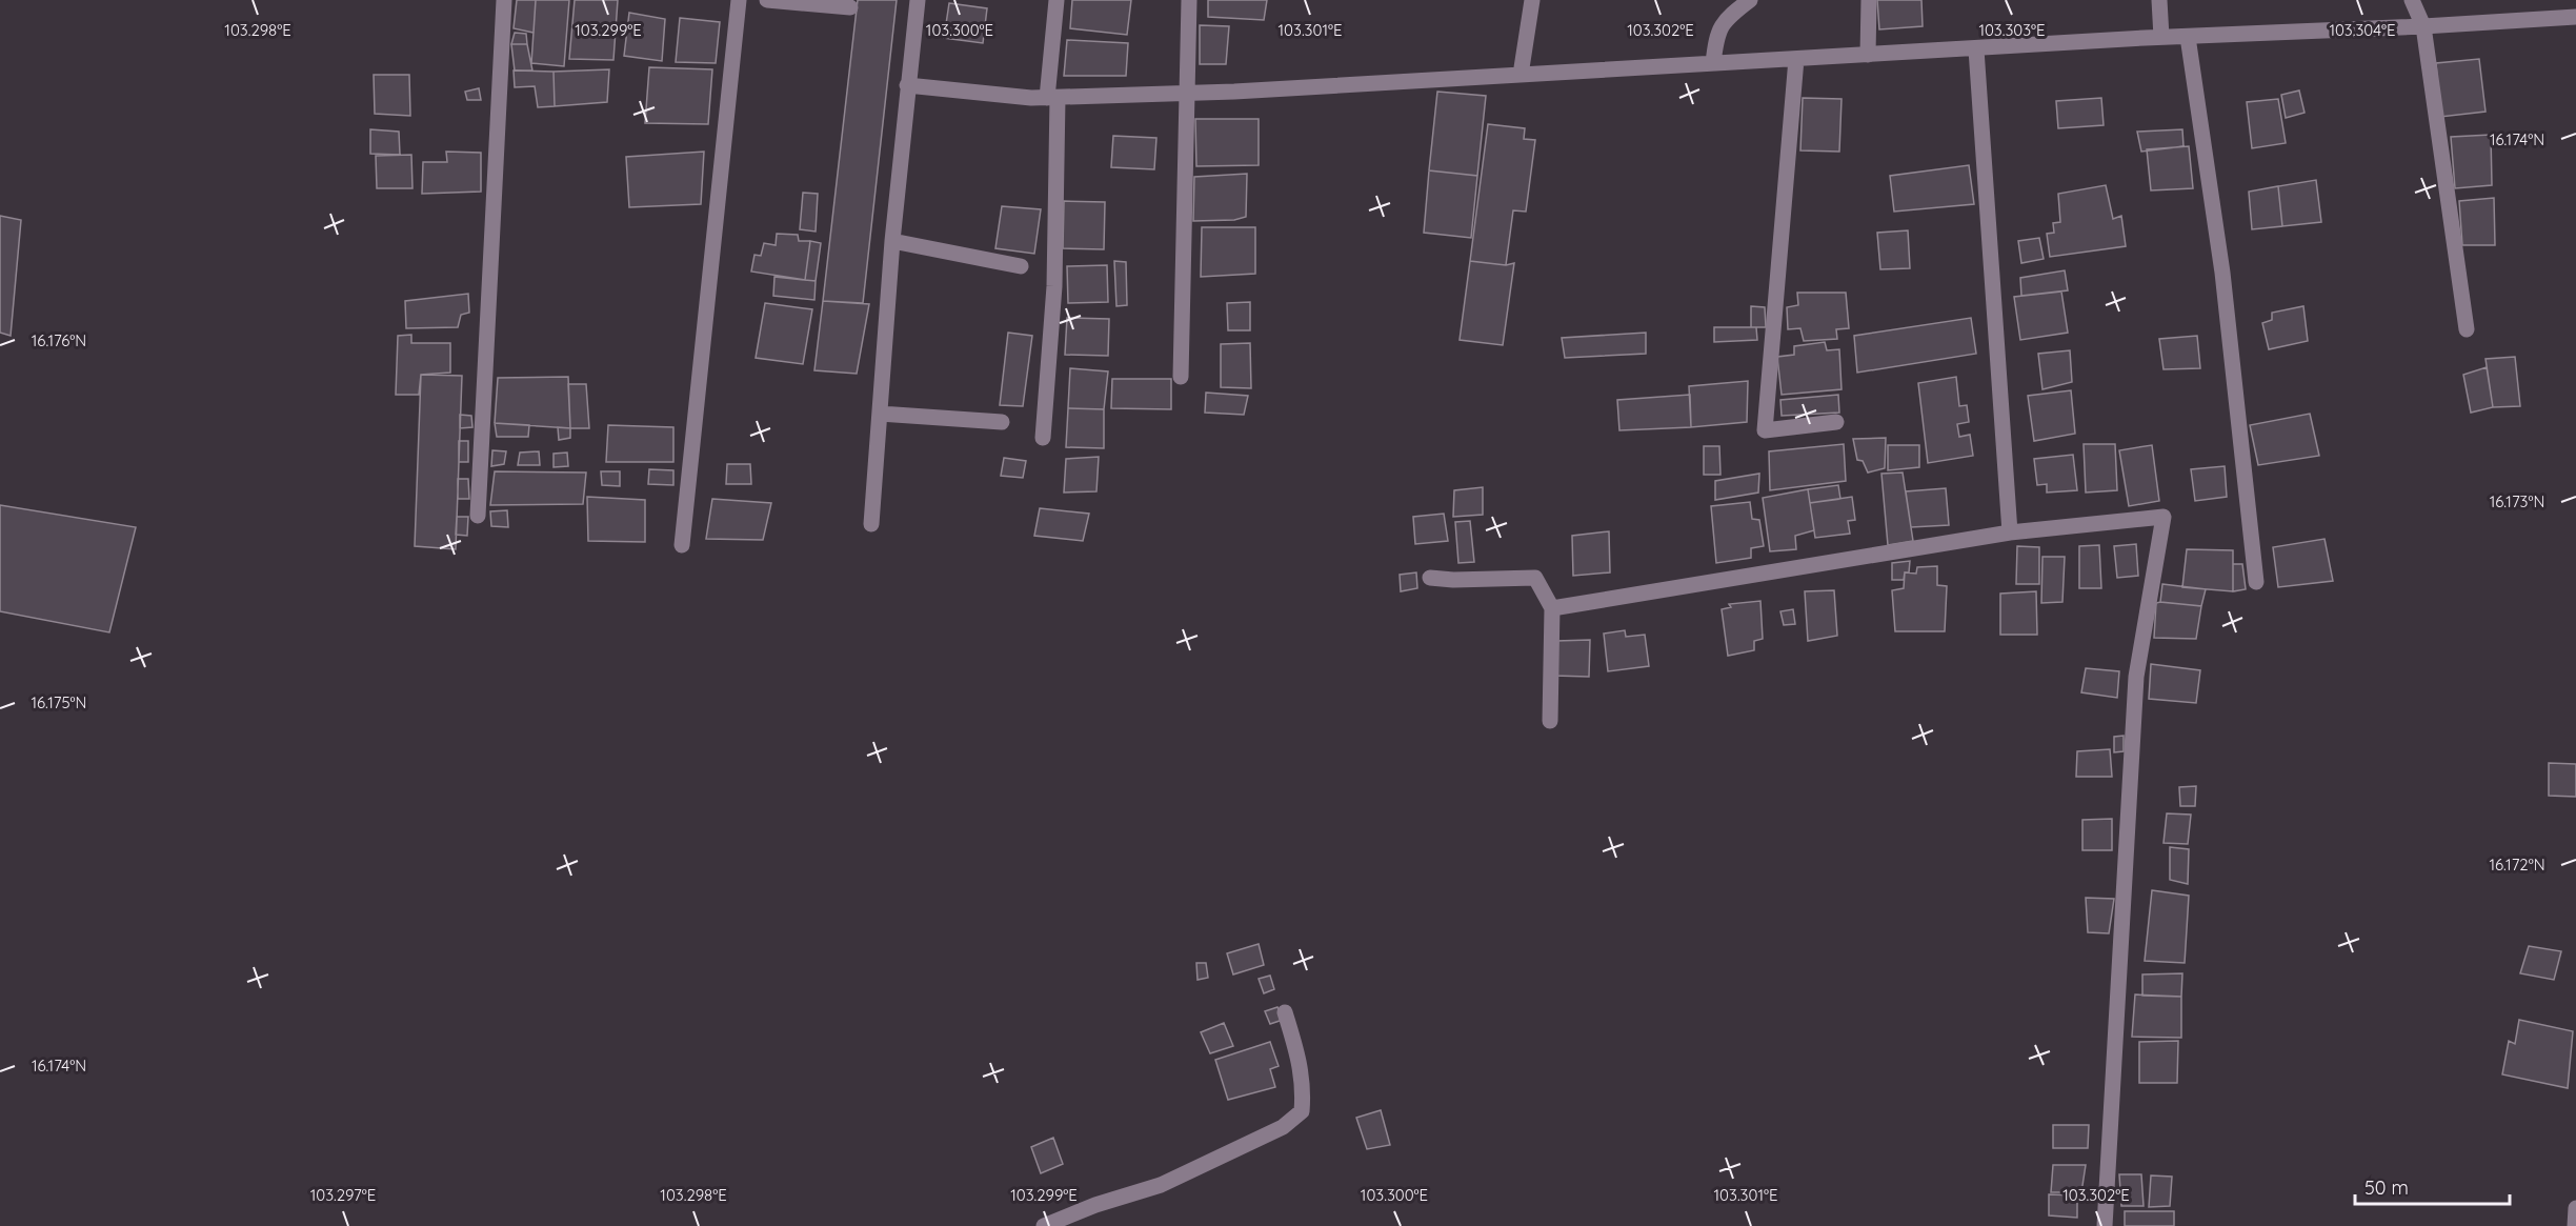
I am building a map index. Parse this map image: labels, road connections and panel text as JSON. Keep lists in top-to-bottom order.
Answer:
{
  "scale_bar": "50 m",
  "coordinates": [
    "103.298°E",
    "103.299°E",
    "103.300°E",
    "103.301°E",
    "103.302°E",
    "103.303°E",
    "103.304°E",
    "16.174°N",
    "16.176°N",
    "16.173°N",
    "16.175°N",
    "16.172°N",
    "103.297°E"
  ]
}
